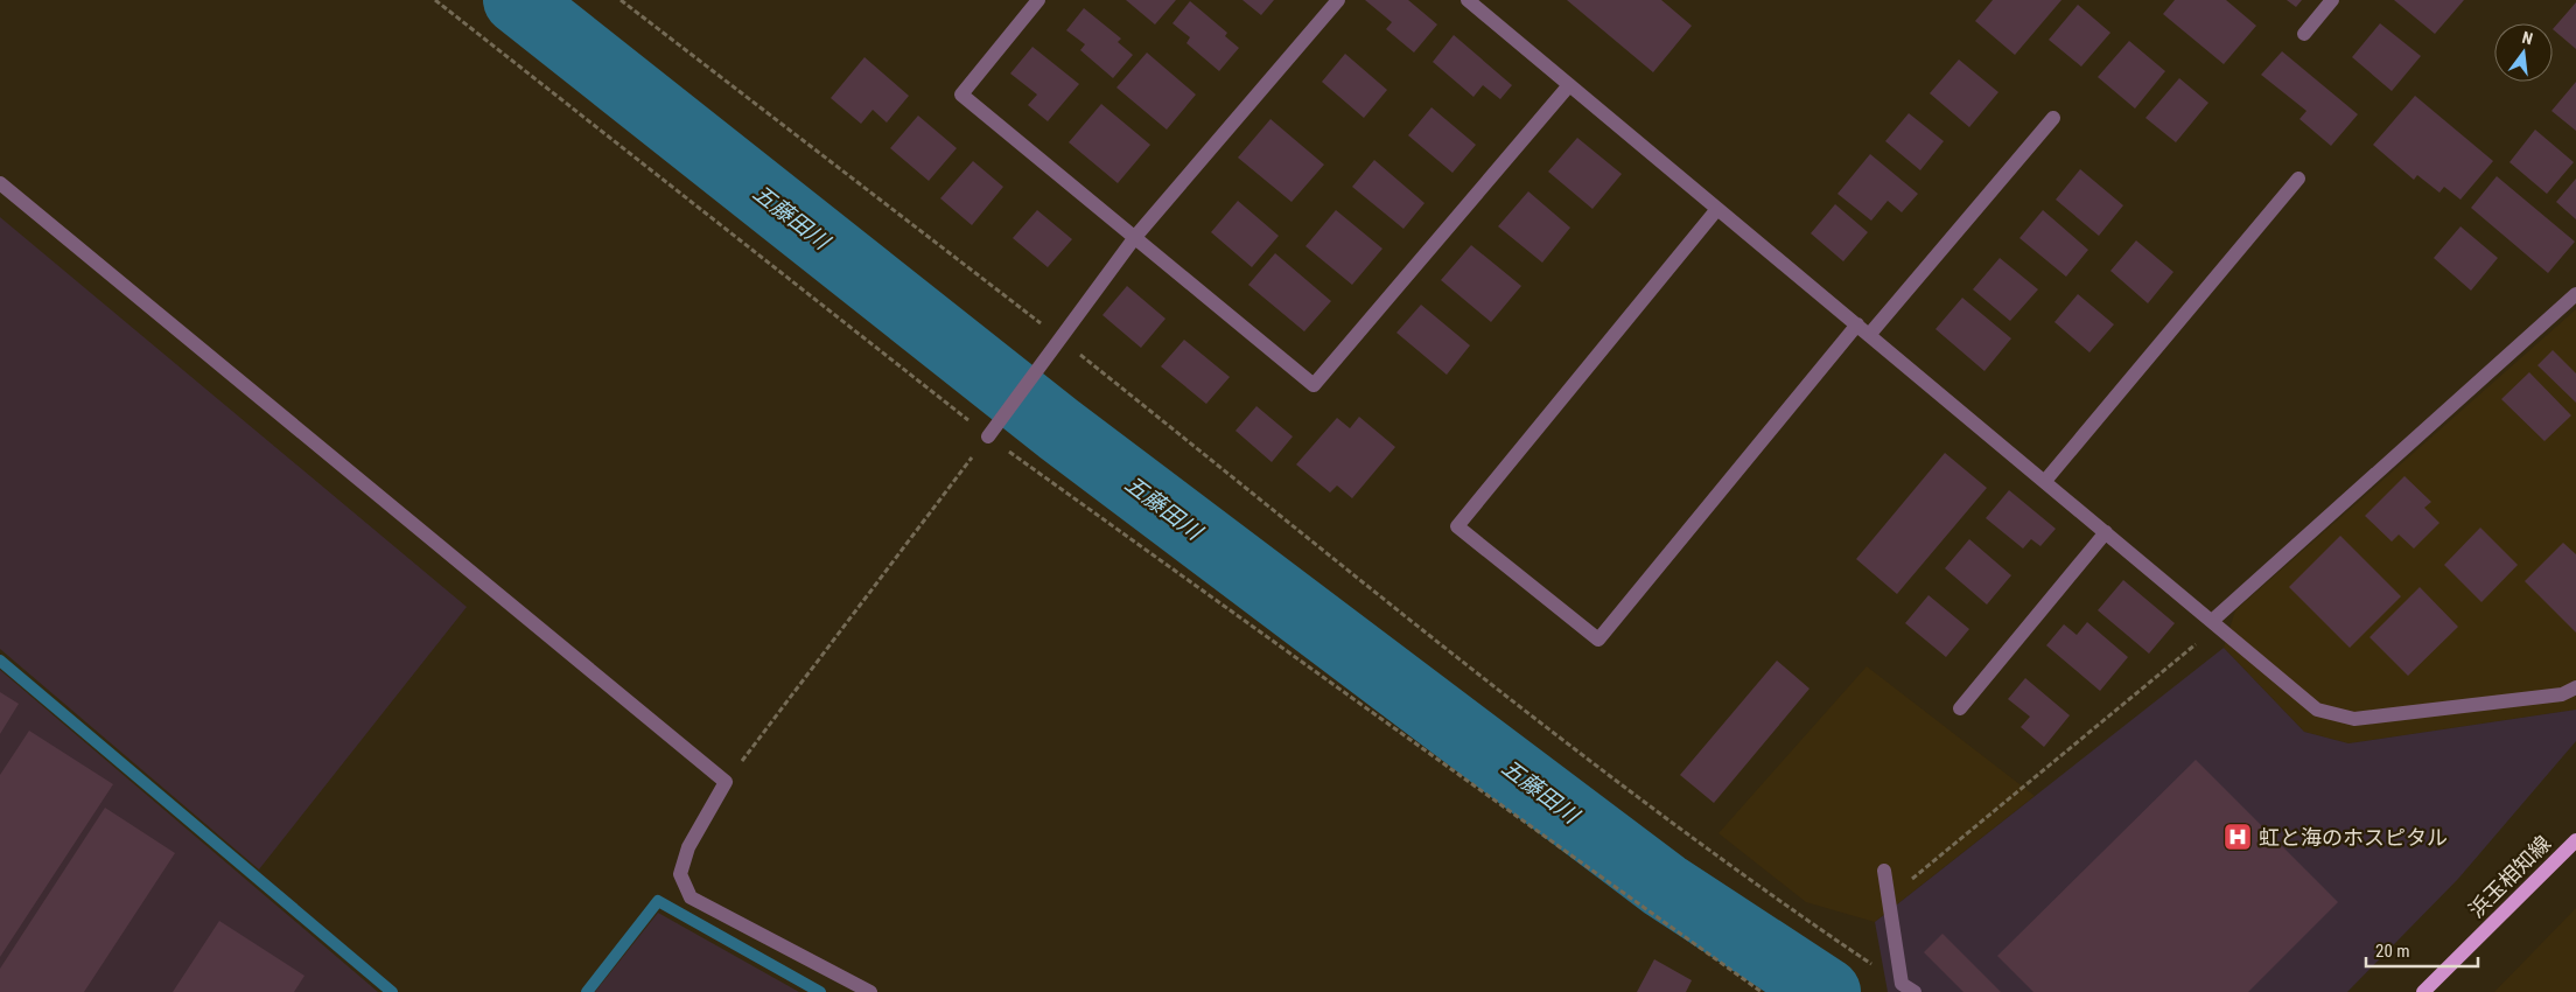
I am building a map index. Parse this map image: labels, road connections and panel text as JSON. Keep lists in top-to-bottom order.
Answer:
{
  "streets": {
    "main road": ["浜玉相知線"]
  },
  "water": ["五藤田川"],
  "places": {
    "hospital": ["虹と海のホスピタル"]
  },
  "scale_bar": "20 m",
  "north": "top"
}
